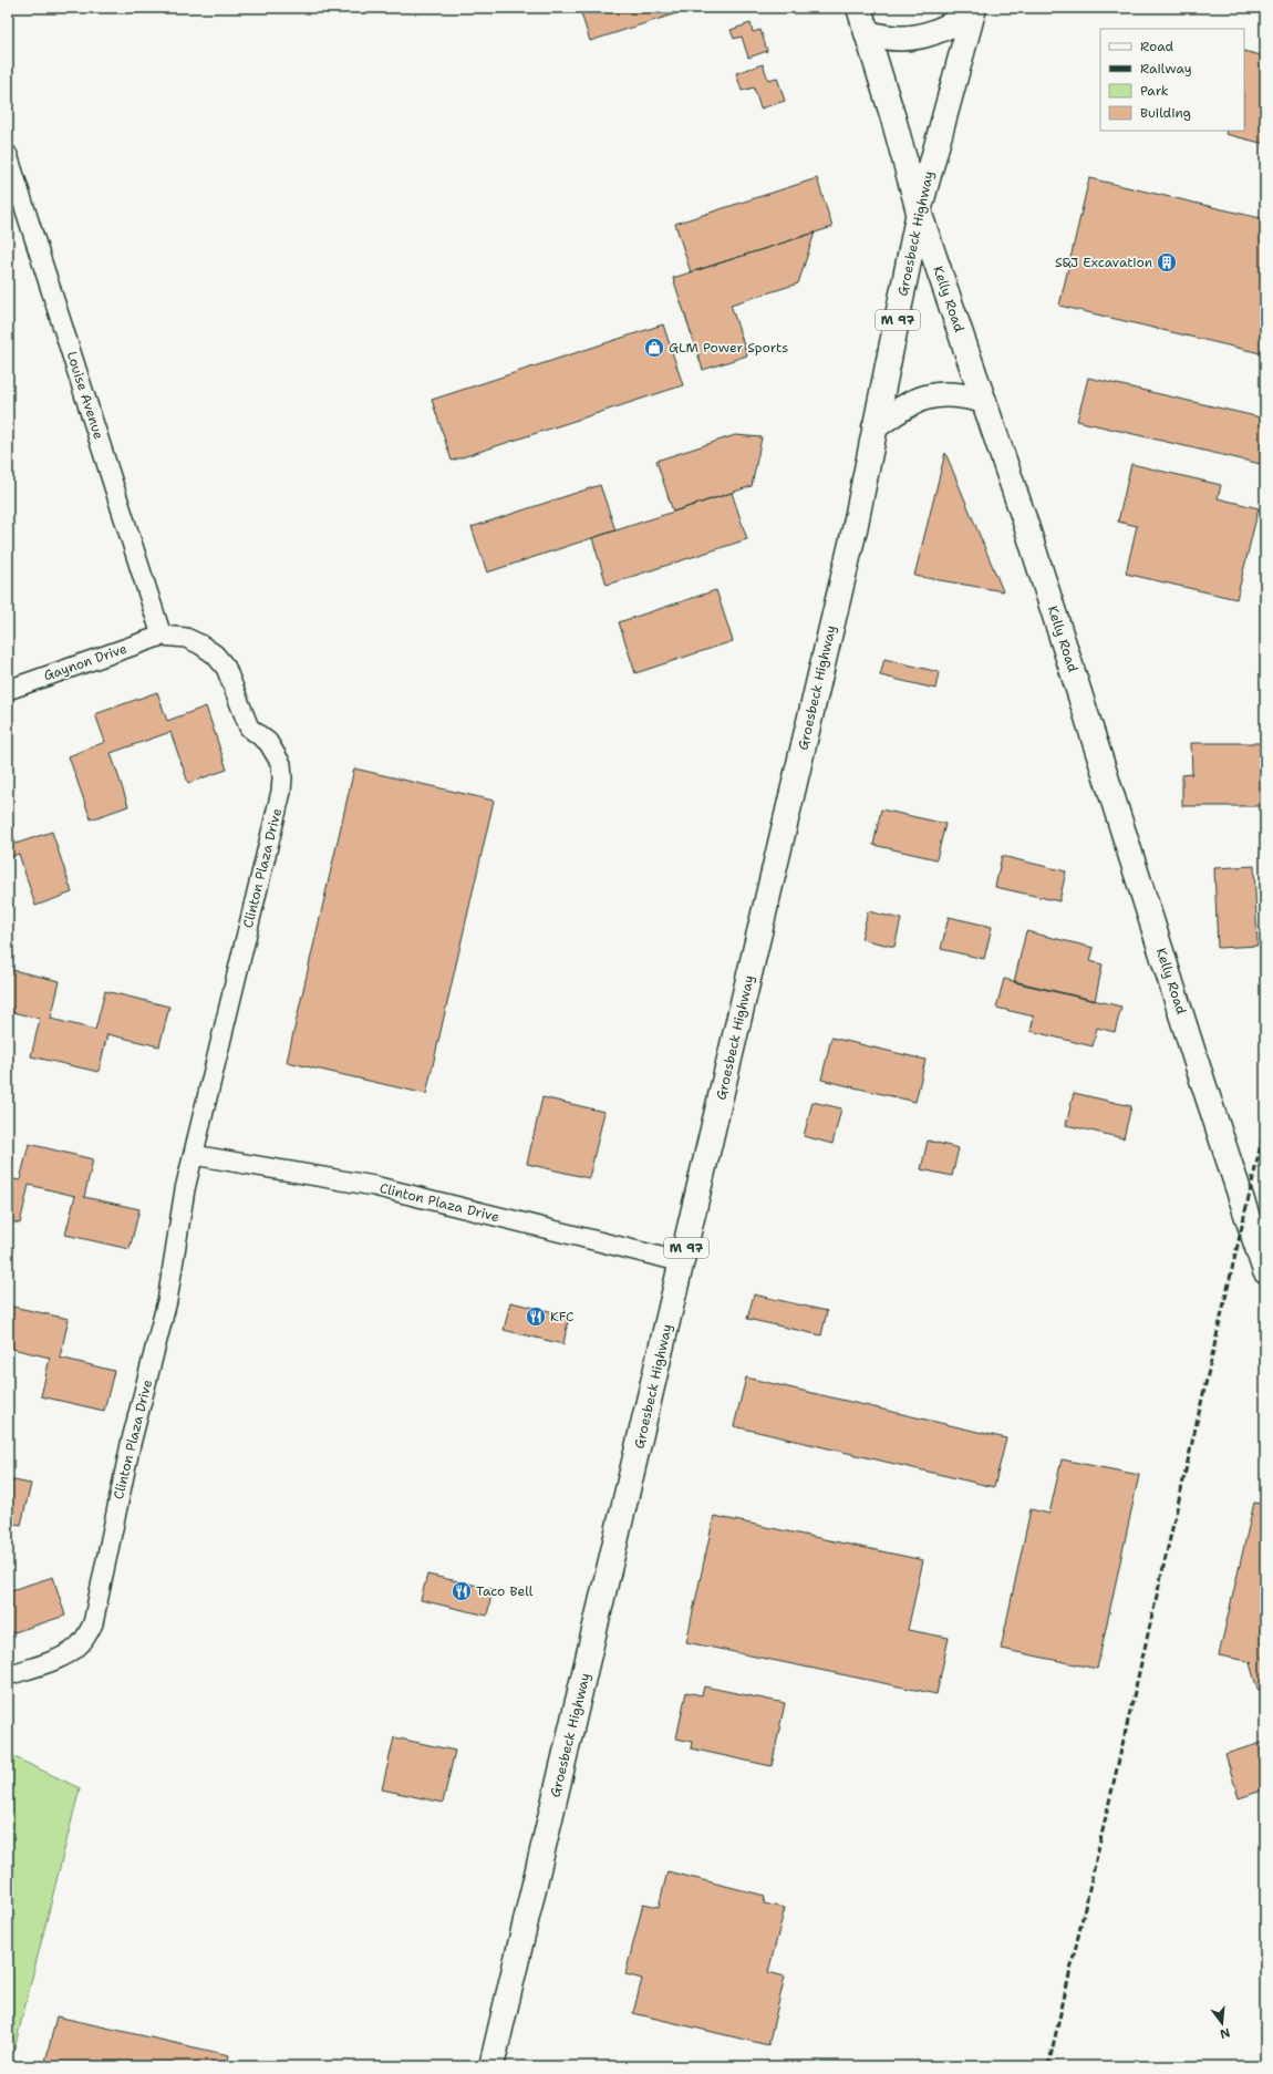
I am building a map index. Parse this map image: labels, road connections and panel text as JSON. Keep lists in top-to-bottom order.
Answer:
{
  "streets": {
    "main road": ["Groesbeck Highway", "Kelly Road", "M 97"],
    "street": ["Louise Avenue", "Gaynon Drive", "Clinton Plaza Drive"]
  },
  "crossings": [
    ["Groesbeck Highway", "Kelly Road"],
    ["Groesbeck Highway", "Clinton Plaza Drive"],
    ["Louise Avenue", "Gaynon Drive"],
    ["Louise Avenue", "Clinton Plaza Drive"],
    ["Gaynon Drive", "Clinton Plaza Drive"]
  ],
  "places": {
    "building": ["S&J Excavation"],
    "shop": ["GLM Power Sports"],
    "restaurant": ["KFC", "Taco Bell"]
  },
  "legend": [
    "Road",
    "Railway",
    "Park",
    "Building"
  ],
  "north": "bottom"
}
